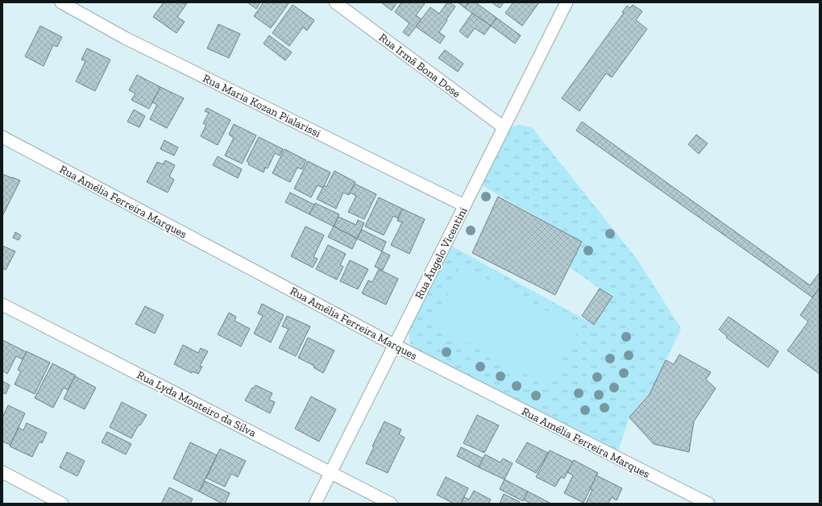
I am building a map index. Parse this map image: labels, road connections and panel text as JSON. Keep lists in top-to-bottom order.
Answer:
{
  "streets": {
    "street": [
      "Rua Irmã Bona Dose",
      "Rua Maria Kozan Pialarissi",
      "Rua Amélia Ferreira Marques",
      "Rua Ângelo Vicentini",
      "Rua Lyda Monteiro da Silva"
    ]
  },
  "crossings": [
    ["Rua Irmã Bona Dose", "Rua Ângelo Vicentini"],
    ["Rua Maria Kozan Pialarissi", "Rua Ângelo Vicentini"],
    ["Rua Amélia Ferreira Marques", "Rua Ângelo Vicentini"],
    ["Rua Ângelo Vicentini", "Rua Lyda Monteiro da Silva"]
  ]
}
